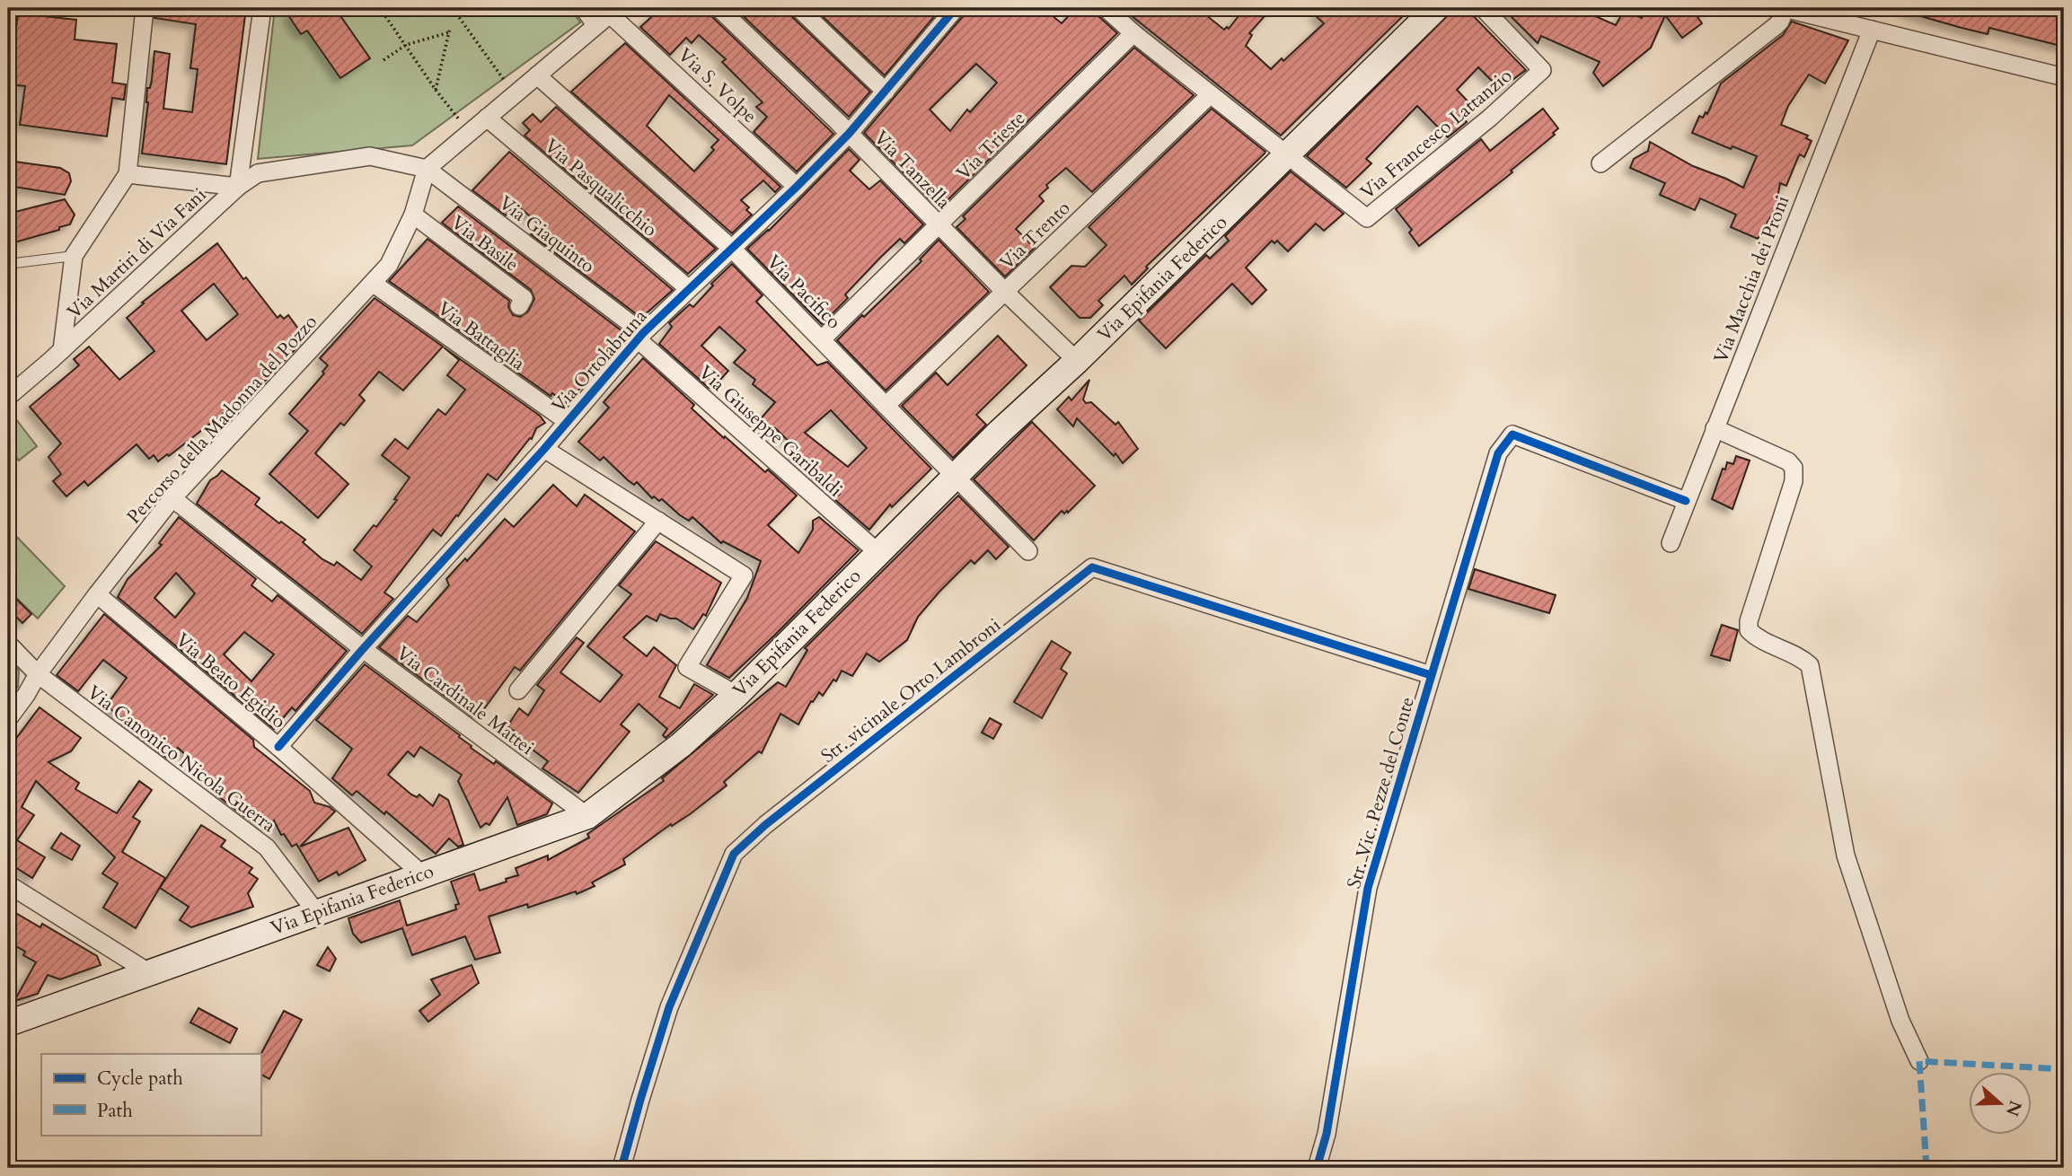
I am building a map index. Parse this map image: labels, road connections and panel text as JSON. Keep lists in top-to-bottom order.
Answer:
{
  "streets": {
    "main road": ["Via Epifania Federico"],
    "street": [
      "Via S. Volpe",
      "Via Francesco Lattanzio",
      "Via Trieste",
      "Via Tanzella",
      "Via Pasqualicchio",
      "Via Giaquinto",
      "Via Trento",
      "Via Basile",
      "Via Martiri di Via Fani",
      "Via Macchia dei Proni",
      "Via Pacifico",
      "Via Battaglia",
      "Via Ortolabruna",
      "Percorso della Madonna del Pozzo",
      "Via Giuseppe Garibaldi",
      "Via Beato Egidio",
      "Str. vicinale Orto Lambroni",
      "Via Cardinale Mattei",
      "Via Canonico Nicola Guerra",
      "Str. Vic. Pezze del Conte"
    ]
  },
  "crossings": [
    ["Via S. Volpe", "Via Ortolabruna"],
    ["Via Francesco Lattanzio", "Via Epifania Federico"],
    ["Via Trieste", "Via Tanzella"],
    ["Via Trieste", "Via Pacifico"],
    ["Via Tanzella", "Via Trento"],
    ["Via Tanzella", "Via Epifania Federico"],
    ["Via Tanzella", "Via Ortolabruna"],
    ["Via Pasqualicchio", "Via Ortolabruna"],
    ["Via Giaquinto", "Via Martiri di Via Fani"],
    ["Via Giaquinto", "Via Ortolabruna"],
    ["Via Giaquinto", "Percorso della Madonna del Pozzo"],
    ["Via Giaquinto", "Via Giuseppe Garibaldi"],
    ["Via Trento", "Via Pacifico"],
    ["Via Basile", "Percorso della Madonna del Pozzo"],
    ["Via Martiri di Via Fani", "Percorso della Madonna del Pozzo"],
    ["Via Epifania Federico", "Via Pacifico"],
    ["Via Epifania Federico", "Via Giuseppe Garibaldi"],
    ["Via Epifania Federico", "Via Beato Egidio"],
    ["Via Epifania Federico", "Via Cardinale Mattei"],
    ["Via Epifania Federico", "Via Canonico Nicola Guerra"],
    ["Via Macchia dei Proni", "Str. Vic. Pezze del Conte"],
    ["Via Pacifico", "Via Ortolabruna"],
    ["Via Battaglia", "Via Ortolabruna"],
    ["Via Battaglia", "Percorso della Madonna del Pozzo"],
    ["Via Ortolabruna", "Via Giuseppe Garibaldi"],
    ["Via Ortolabruna", "Via Beato Egidio"],
    ["Via Ortolabruna", "Via Cardinale Mattei"],
    ["Percorso della Madonna del Pozzo", "Via Beato Egidio"],
    ["Percorso della Madonna del Pozzo", "Via Cardinale Mattei"],
    ["Percorso della Madonna del Pozzo", "Via Canonico Nicola Guerra"],
    ["Str. vicinale Orto Lambroni", "Str. Vic. Pezze del Conte"]
  ],
  "legend": ["Cycle path", "Path"],
  "north": "right"
}
